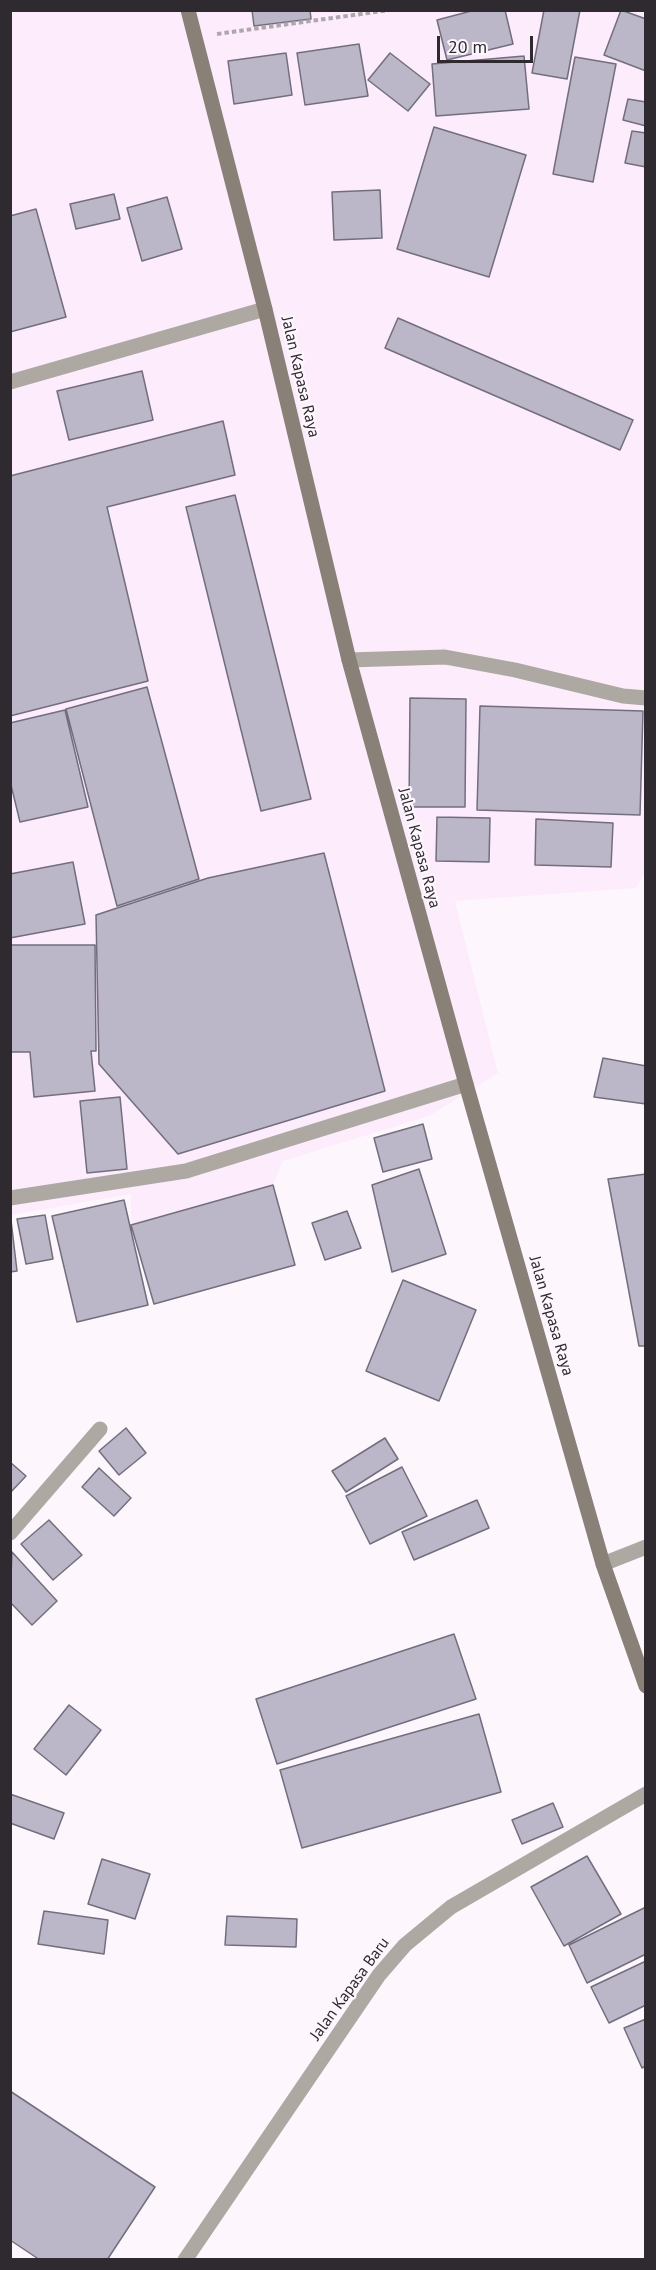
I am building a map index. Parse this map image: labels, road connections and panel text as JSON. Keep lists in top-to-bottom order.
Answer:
{
  "streets": {
    "main road": ["Jalan Kapasa Raya"],
    "street": ["Jalan Kapasa Baru"]
  },
  "scale_bar": "20 m"
}
